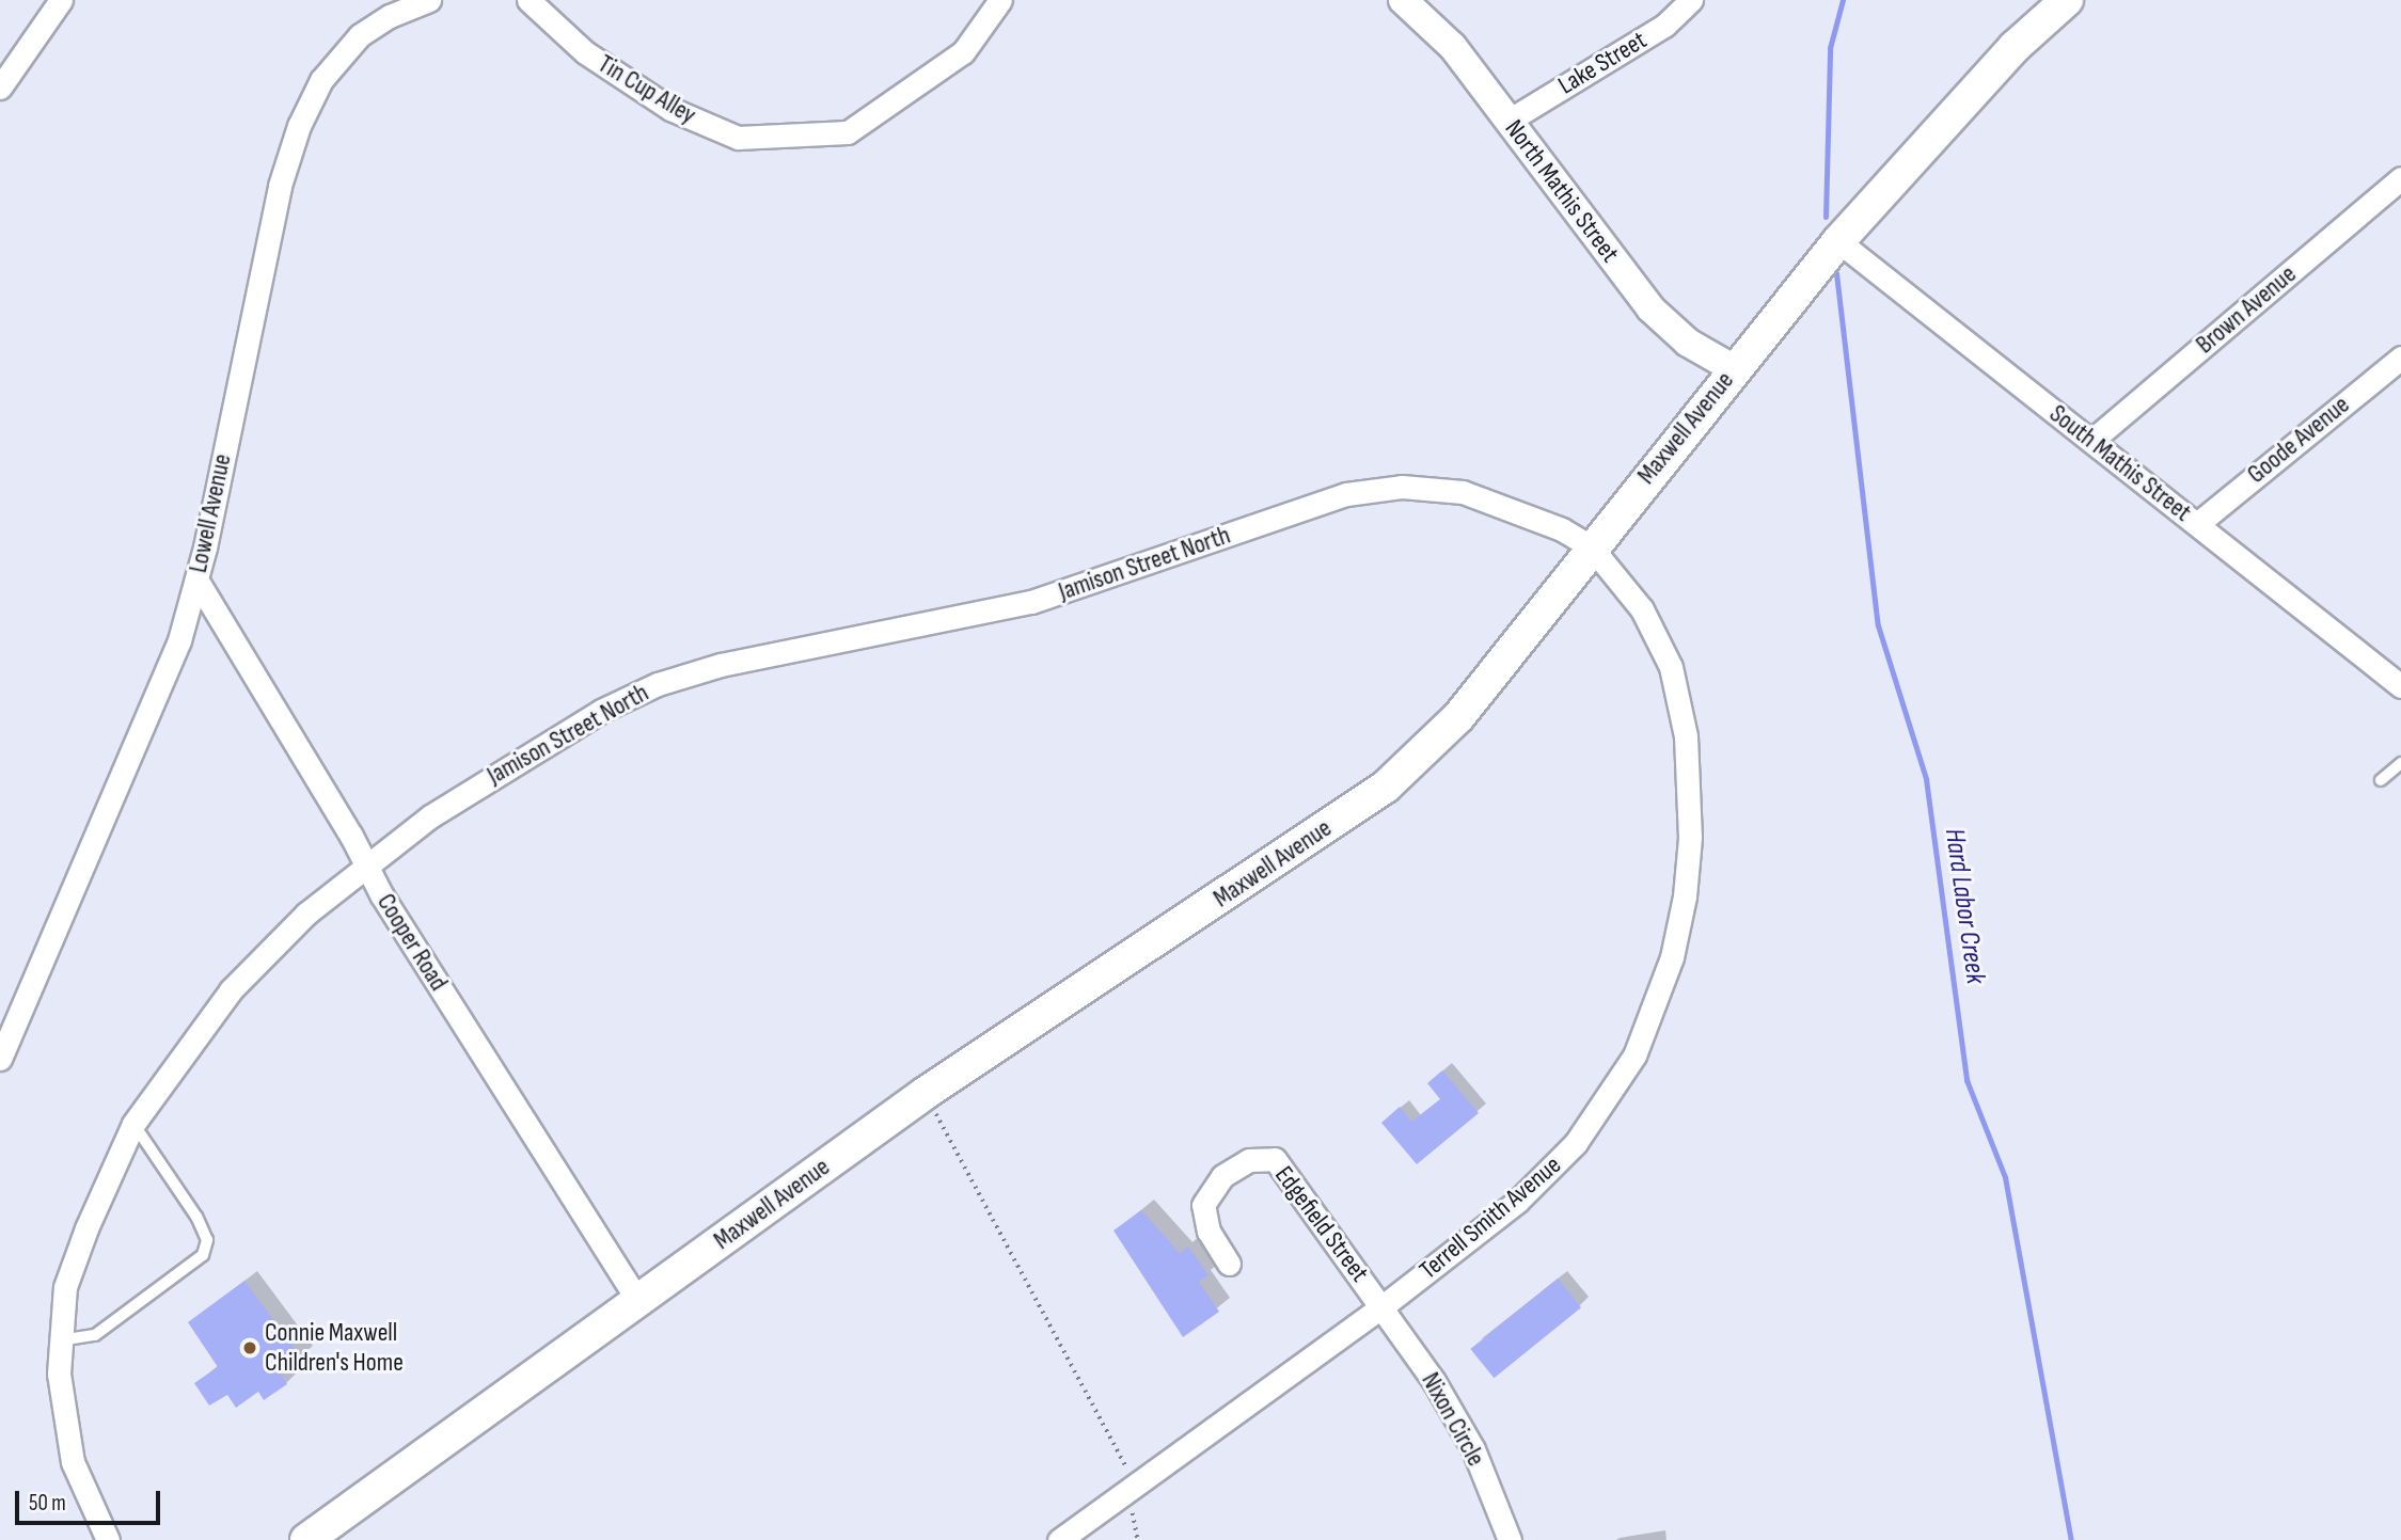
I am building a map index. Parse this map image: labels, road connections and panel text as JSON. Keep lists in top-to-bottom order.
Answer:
{
  "streets": {
    "main road": ["Maxwell Avenue"],
    "street": [
      "Lake Street",
      "Tin Cup Alley",
      "North Mathis Street",
      "Brown Avenue",
      "Goode Avenue",
      "South Mathis Street",
      "Lowell Avenue",
      "Jamison Street North",
      "Cooper Road",
      "Terrell Smith Avenue",
      "Edgefield Street",
      "Nixon Circle"
    ]
  },
  "crossings": [
    ["Lake Street", "North Mathis Street"],
    ["North Mathis Street", "Maxwell Avenue"],
    ["Brown Avenue", "South Mathis Street"],
    ["Maxwell Avenue", "South Mathis Street"],
    ["Maxwell Avenue", "Jamison Street North"],
    ["Maxwell Avenue", "Cooper Road"],
    ["Maxwell Avenue", "Terrell Smith Avenue"],
    ["Goode Avenue", "South Mathis Street"],
    ["Lowell Avenue", "Cooper Road"],
    ["Jamison Street North", "Cooper Road"],
    ["Jamison Street North", "Terrell Smith Avenue"],
    ["Terrell Smith Avenue", "Edgefield Street"],
    ["Terrell Smith Avenue", "Nixon Circle"],
    ["Edgefield Street", "Nixon Circle"]
  ],
  "water": ["Hard Labor Creek"],
  "places": ["Connie Maxwell Children's Home"],
  "scale_bar": "50 m"
}
